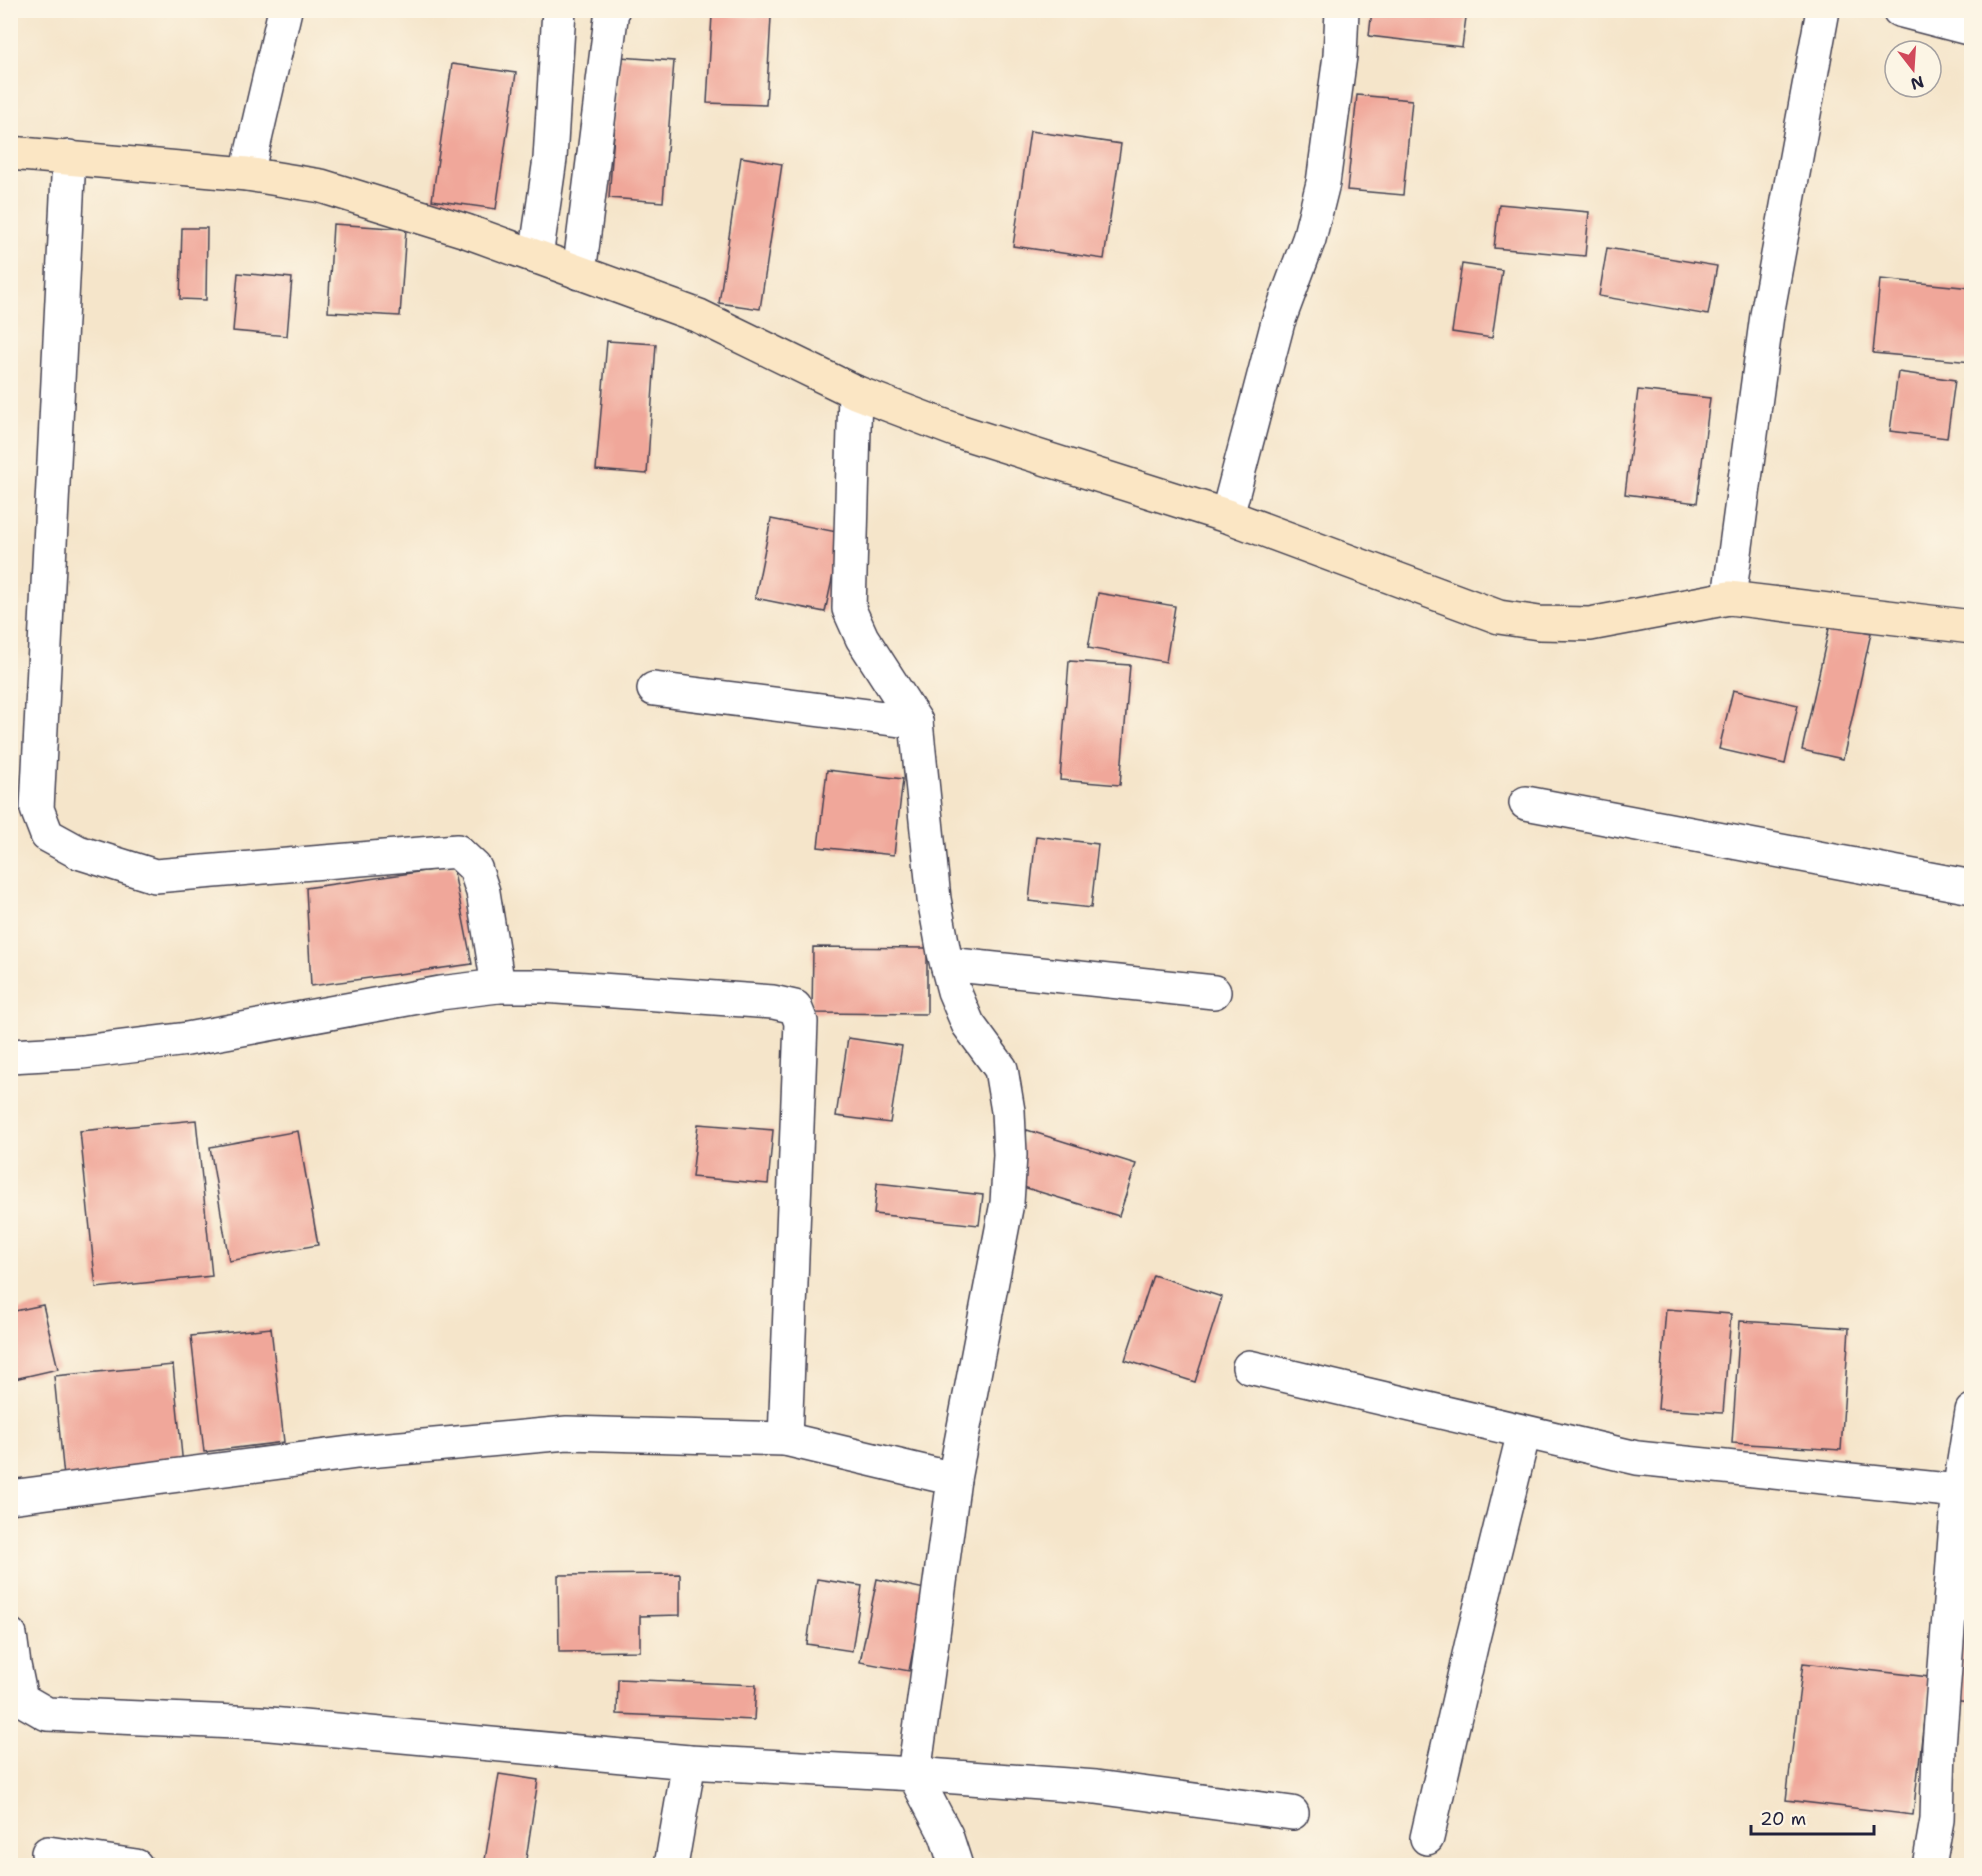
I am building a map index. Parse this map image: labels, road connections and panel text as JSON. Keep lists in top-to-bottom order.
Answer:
{
  "scale_bar": "20 m",
  "north": "bottom"
}
